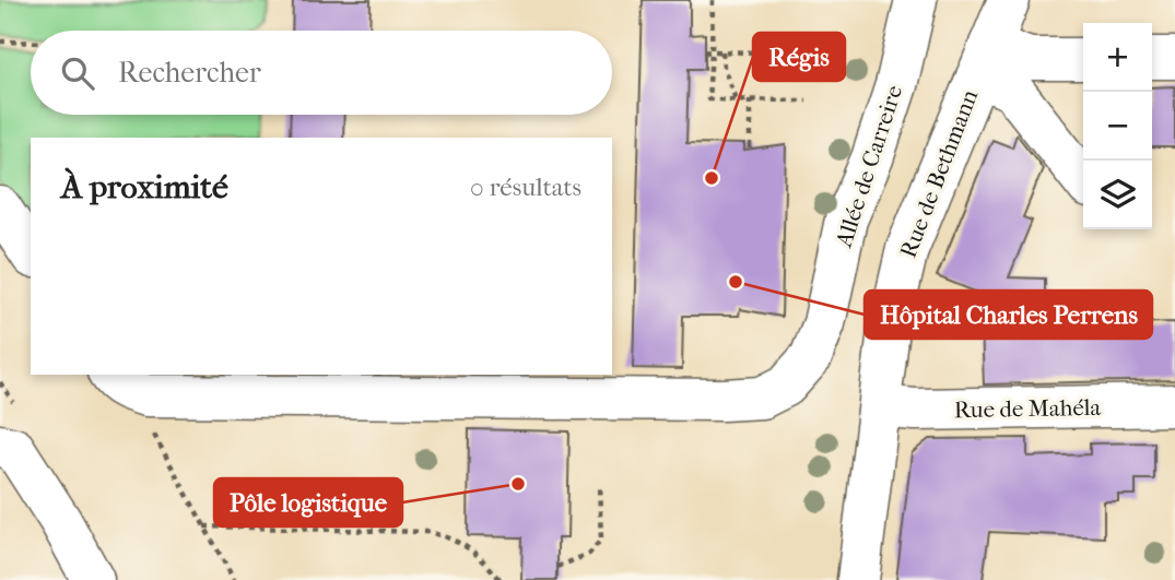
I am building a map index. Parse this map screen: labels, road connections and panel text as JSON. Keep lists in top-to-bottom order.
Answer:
{
  "streets": {
    "street": ["Allée de Carreire", "Rue de Bethmann", "Rue de Mahéla"]
  },
  "crossings": [
    ["Rue de Bethmann", "Rue de Mahéla"]
  ],
  "places": ["Régis", "Hôpital Charles Perrens", "Pôle logistique"],
  "page": {
    "map_buttons": ["+", "−"],
    "search": "Rechercher",
    "heading": ["À proximité", "0 résultats"]
  }
}
